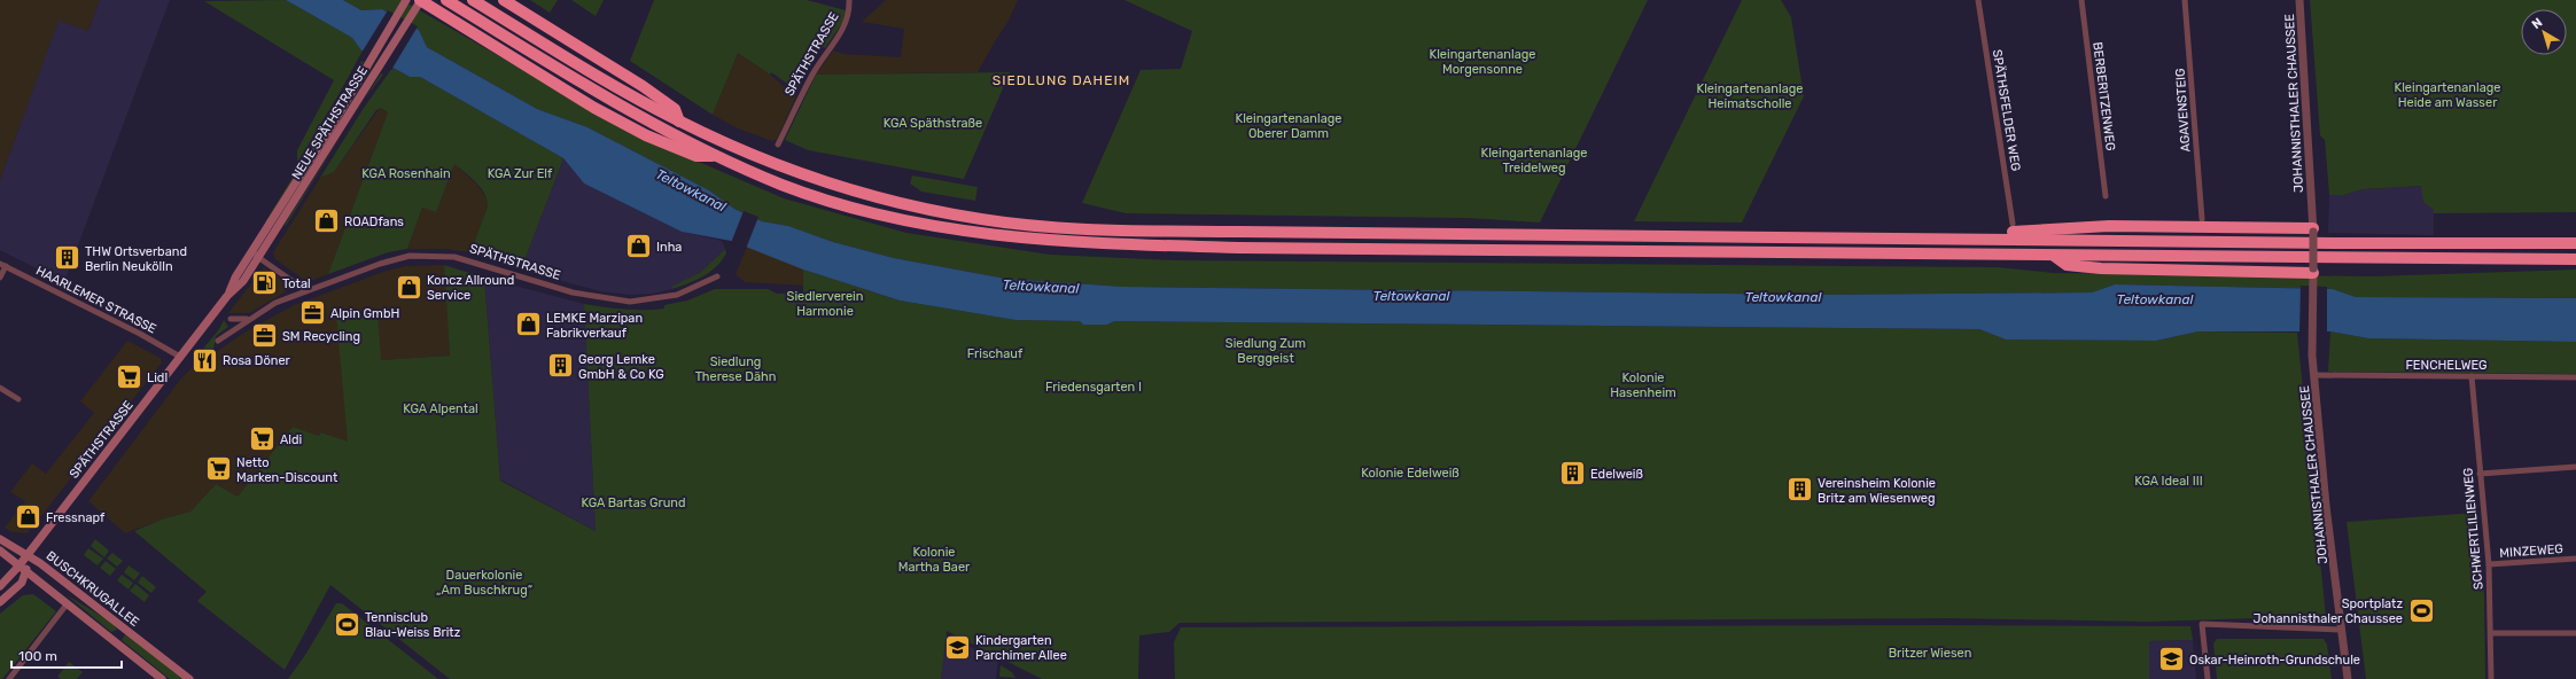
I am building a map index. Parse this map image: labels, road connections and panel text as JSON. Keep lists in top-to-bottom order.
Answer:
{
  "streets": {
    "main road": ["SPÄTHSTRASSE", "NEUE SPÄTHSTRASSE", "BUSCHKRUGALLEE"],
    "street": [
      "BERBERITZENWEG",
      "JOHANNISTHALER CHAUSSEE",
      "SPÄTHSFELDER WEG",
      "AGAVENSTEIG",
      "HAARLEMER STRASSE",
      "FENCHELWEG",
      "SCHWERTLILIENWEG",
      "MINZEWEG"
    ]
  },
  "crossings": [
    ["SPÄTHSTRASSE", "NEUE SPÄTHSTRASSE"],
    ["SPÄTHSTRASSE", "HAARLEMER STRASSE"],
    ["SPÄTHSTRASSE", "BUSCHKRUGALLEE"],
    ["JOHANNISTHALER CHAUSSEE", "FENCHELWEG"],
    ["FENCHELWEG", "SCHWERTLILIENWEG"],
    ["SCHWERTLILIENWEG", "MINZEWEG"]
  ],
  "districts": ["SIEDLUNG DAHEIM"],
  "water": ["Teltowkanal"],
  "parks": [
    "Kleingartenanlage Morgensonne",
    "Kleingartenanlage Heide am Wasser",
    "Kleingartenanlage Heimatscholle",
    "Kleingartenanlage Oberer Damm",
    "KGA Späthstraße",
    "Kleingartenanlage Treidelweg",
    "KGA Rosenhain",
    "KGA Zur Elf",
    "Siedlerverein Harmonie",
    "Siedlung Zum Berggeist",
    "Frischauf",
    "Siedlung Therese Dähn",
    "Kolonie Hasenheim",
    "Friedensgarten I",
    "KGA Alpental",
    "Kolonie Edelweiß",
    "KGA Ideal III",
    "KGA Bartas Grund",
    "Kolonie Martha Baer",
    "Dauerkolonie „Am Buschkrug“",
    "Britzer Wiesen"
  ],
  "places": {
    "shop": [
      "ROADfans",
      "Inha",
      "Koncz Allround Service",
      "LEMKE Marzipan Fabrikverkauf",
      "Fressnapf"
    ],
    "building": [
      "THW Ortsverband Berlin Neukölln",
      "Georg Lemke GmbH & Co KG",
      "Edelweiß",
      "Vereinsheim Kolonie Britz am Wiesenweg"
    ],
    "fuel station": ["Total"],
    "office": ["Alpin GmbH", "SM Recycling"],
    "restaurant": ["Rosa Döner"],
    "supermarket": ["Lidl", "Aldi", "Netto Marken-Discount"],
    "sports": ["Sportplatz Johannisthaler Chaussee", "Tennisclub Blau-Weiss Britz"],
    "school or university": ["Kindergarten Parchimer Allee", "Oskar-Heinroth-Grundschule"]
  },
  "scale_bar": "100 m",
  "north": "top left"
}
